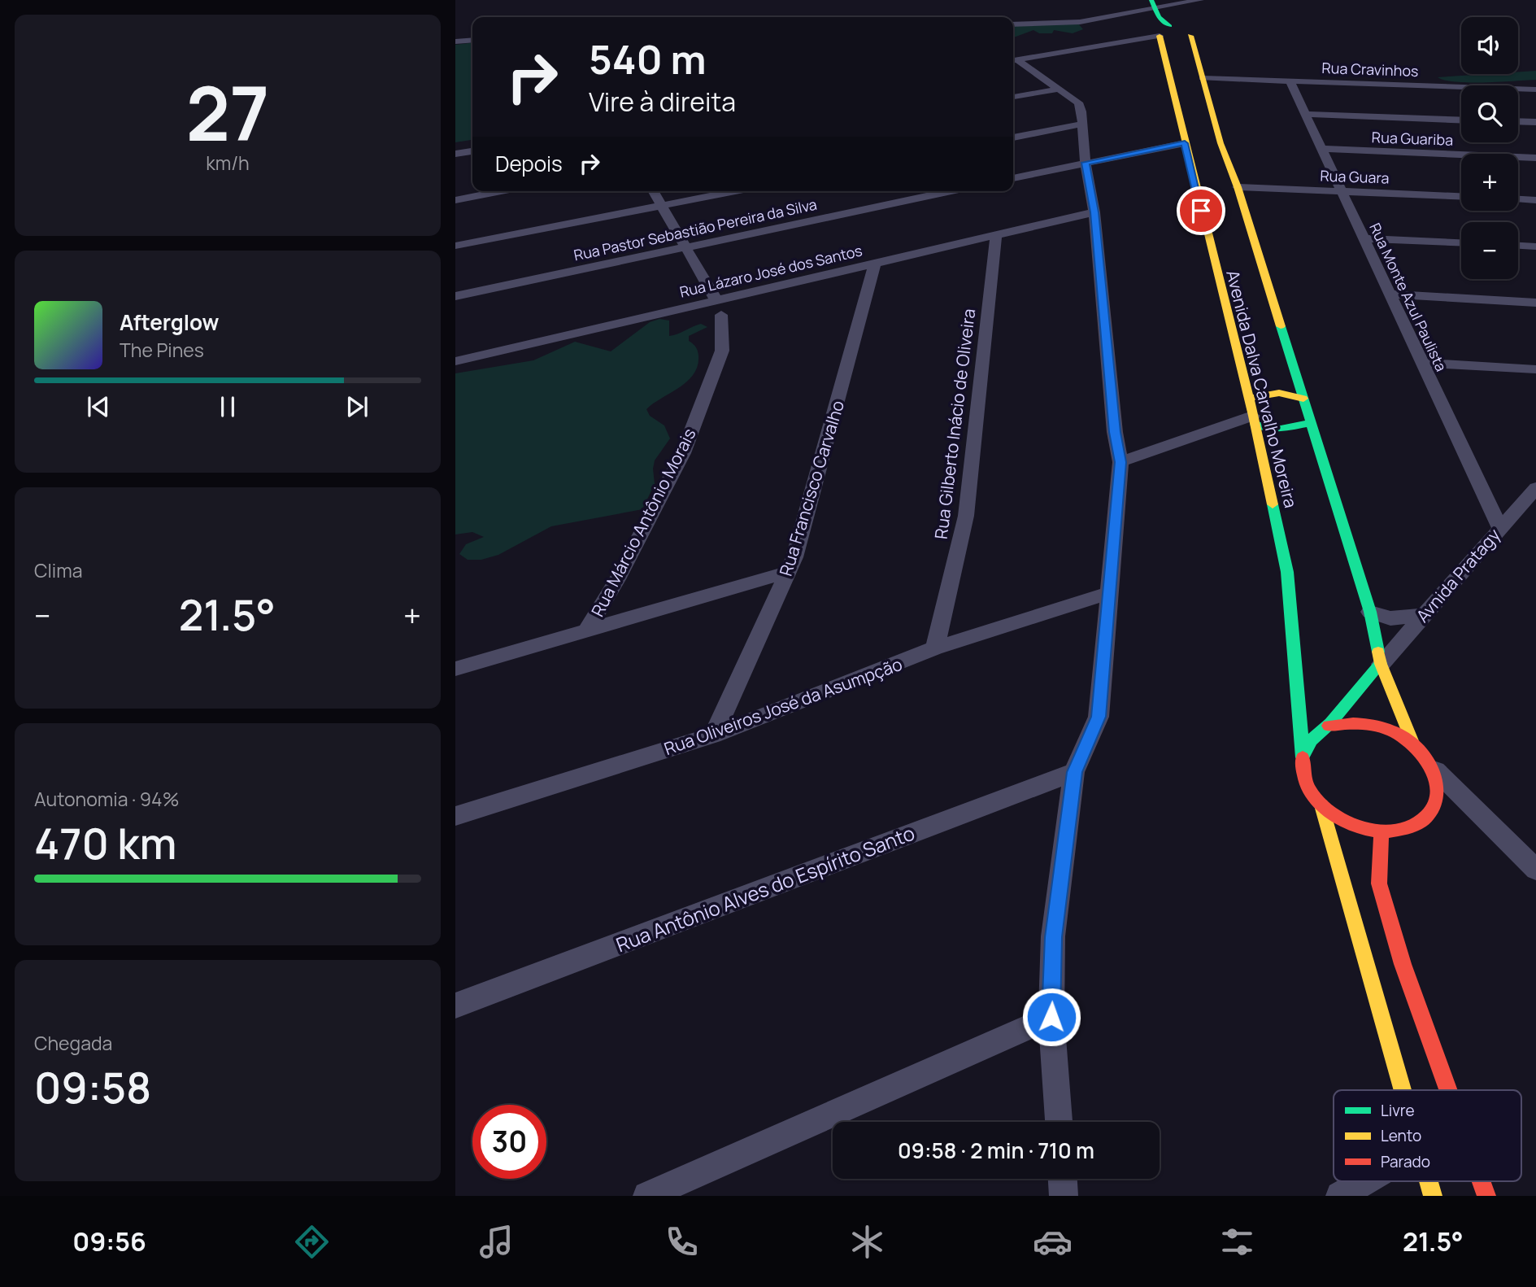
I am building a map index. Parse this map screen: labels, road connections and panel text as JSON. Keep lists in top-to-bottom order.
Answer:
{
  "streets": {
    "street": [
      "Rua Cravinhos",
      "Rua Guariba",
      "Rua Guara",
      "Rua Pastor Sebastião Pereira da Silva",
      "Rua Lázaro José dos Santos",
      "Rua Monte Azul Paulista",
      "Avenida Dalva Carvalho Moreira",
      "Rua Gilberto Inácio de Oliveira",
      "Rua Francisco Carvalho",
      "Rua Márcio Antônio Morais",
      "Avnida Pratagy",
      "Rua Oliveiros José da Asumpção",
      "Rua Antônio Alves do Espírito Santo"
    ]
  },
  "crossings": [
    ["Rua Cravinhos", "Rua Monte Azul Paulista"],
    ["Rua Cravinhos", "Avenida Dalva Carvalho Moreira"],
    ["Rua Guariba", "Rua Monte Azul Paulista"],
    ["Rua Guara", "Rua Monte Azul Paulista"],
    ["Rua Guara", "Avenida Dalva Carvalho Moreira"],
    ["Rua Pastor Sebastião Pereira da Silva", "Rua Márcio Antônio Morais"],
    ["Rua Lázaro José dos Santos", "Rua Gilberto Inácio de Oliveira"],
    ["Rua Lázaro José dos Santos", "Rua Francisco Carvalho"],
    ["Rua Lázaro José dos Santos", "Rua Márcio Antônio Morais"],
    ["Rua Monte Azul Paulista", "Avnida Pratagy"],
    ["Avenida Dalva Carvalho Moreira", "Avnida Pratagy"],
    ["Rua Gilberto Inácio de Oliveira", "Rua Oliveiros José da Asumpção"],
    ["Rua Francisco Carvalho", "Rua Oliveiros José da Asumpção"]
  ],
  "legend": ["Livre", "Lento", "Parado"],
  "page": {
    "tile": [
      ["27", "km/h"],
      "Clima",
      ["Autonomia · 94%", "470 km"],
      ["Chegada", "09:58"]
    ],
    "map_buttons": ["+", "−"],
    "turn": ["540 m", "Vire à direita"],
    "then": "Depois",
    "song": ["Afterglow", "The Pines"],
    "heat": ["−", "21.5°", "+"],
    "limit": "30",
    "trip": "09:58 · 2 min · 710 m",
    "tabs": ["09:56", "21.5°"]
  }
}
